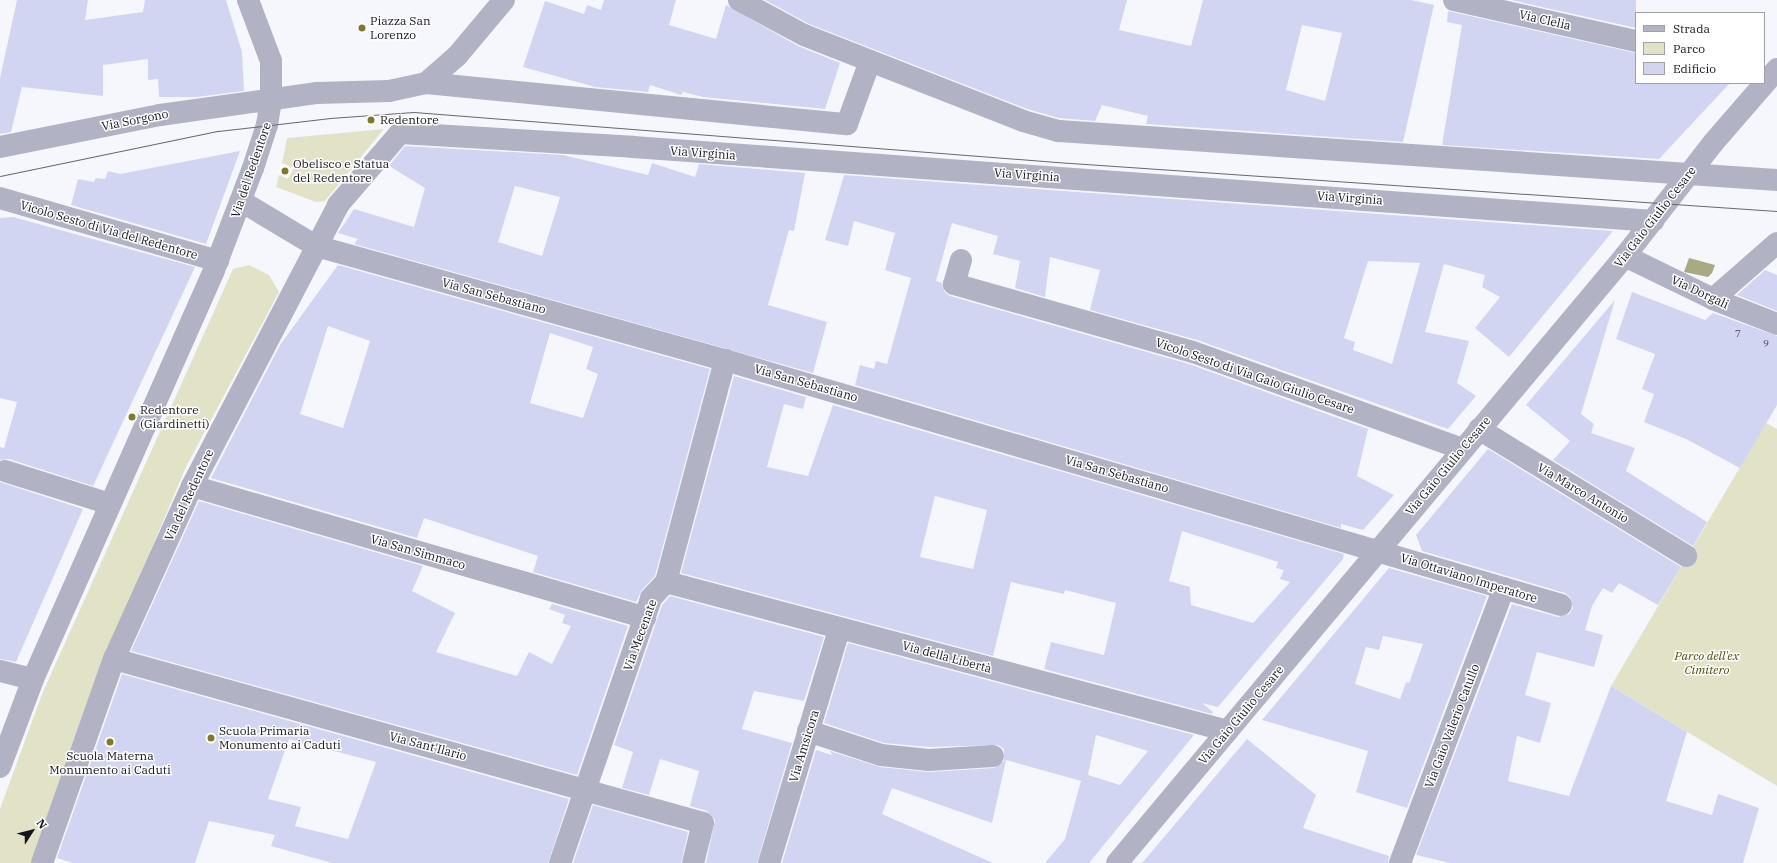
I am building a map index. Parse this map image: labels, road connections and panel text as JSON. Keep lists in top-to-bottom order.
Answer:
{
  "streets": {
    "street": [
      "Via Clelia",
      "Via Sorgono",
      "Via Virginia",
      "Via del Redentore",
      "Via Gaio Giulio Cesare",
      "Vicolo Sesto di Via del Redentore",
      "Via Dorgali",
      "Via San Sebastiano",
      "Vicolo Sesto di Via Gaio Giulio Cesare",
      "Via Marco Antonio",
      "Via San Simmaco",
      "Via Ottaviano Imperatore",
      "Via Mecenate",
      "Via della Libertà",
      "Via Gaio Valerio Catullo",
      "Via Sant'Ilario",
      "Via Amsicora"
    ]
  },
  "crossings": [
    ["Via Sorgono", "Via del Redentore"],
    ["Via Virginia", "Via del Redentore"],
    ["Via Virginia", "Via Gaio Giulio Cesare"],
    ["Via del Redentore", "Vicolo Sesto di Via del Redentore"],
    ["Via del Redentore", "Via San Sebastiano"],
    ["Via del Redentore", "Via San Simmaco"],
    ["Via del Redentore", "Via Sant'Ilario"],
    ["Via Gaio Giulio Cesare", "Via Dorgali"],
    ["Via Gaio Giulio Cesare", "Via San Sebastiano"],
    ["Via Gaio Giulio Cesare", "Vicolo Sesto di Via Gaio Giulio Cesare"],
    ["Via Gaio Giulio Cesare", "Via Marco Antonio"],
    ["Via Gaio Giulio Cesare", "Via Ottaviano Imperatore"],
    ["Via Gaio Giulio Cesare", "Via della Libertà"],
    ["Via San Sebastiano", "Via Ottaviano Imperatore"],
    ["Via San Sebastiano", "Via Mecenate"],
    ["Via San Simmaco", "Via Mecenate"],
    ["Via Ottaviano Imperatore", "Via Gaio Valerio Catullo"],
    ["Via Mecenate", "Via della Libertà"],
    ["Via Mecenate", "Via Sant'Ilario"],
    ["Via della Libertà", "Via Amsicora"]
  ],
  "parks": ["Parco dell'ex Cimitero"],
  "places": [
    "Piazza San Lorenzo",
    "Redentore",
    "Obelisco e Statua del Redentore",
    "Redentore (Giardinetti)",
    "Scuola Primaria Monumento ai Caduti",
    "Scuola Materna Monumento ai Caduti"
  ],
  "house_numbers": ["7", "9"],
  "legend": ["Strada", "Parco", "Edificio"],
  "north": "top right"
}
